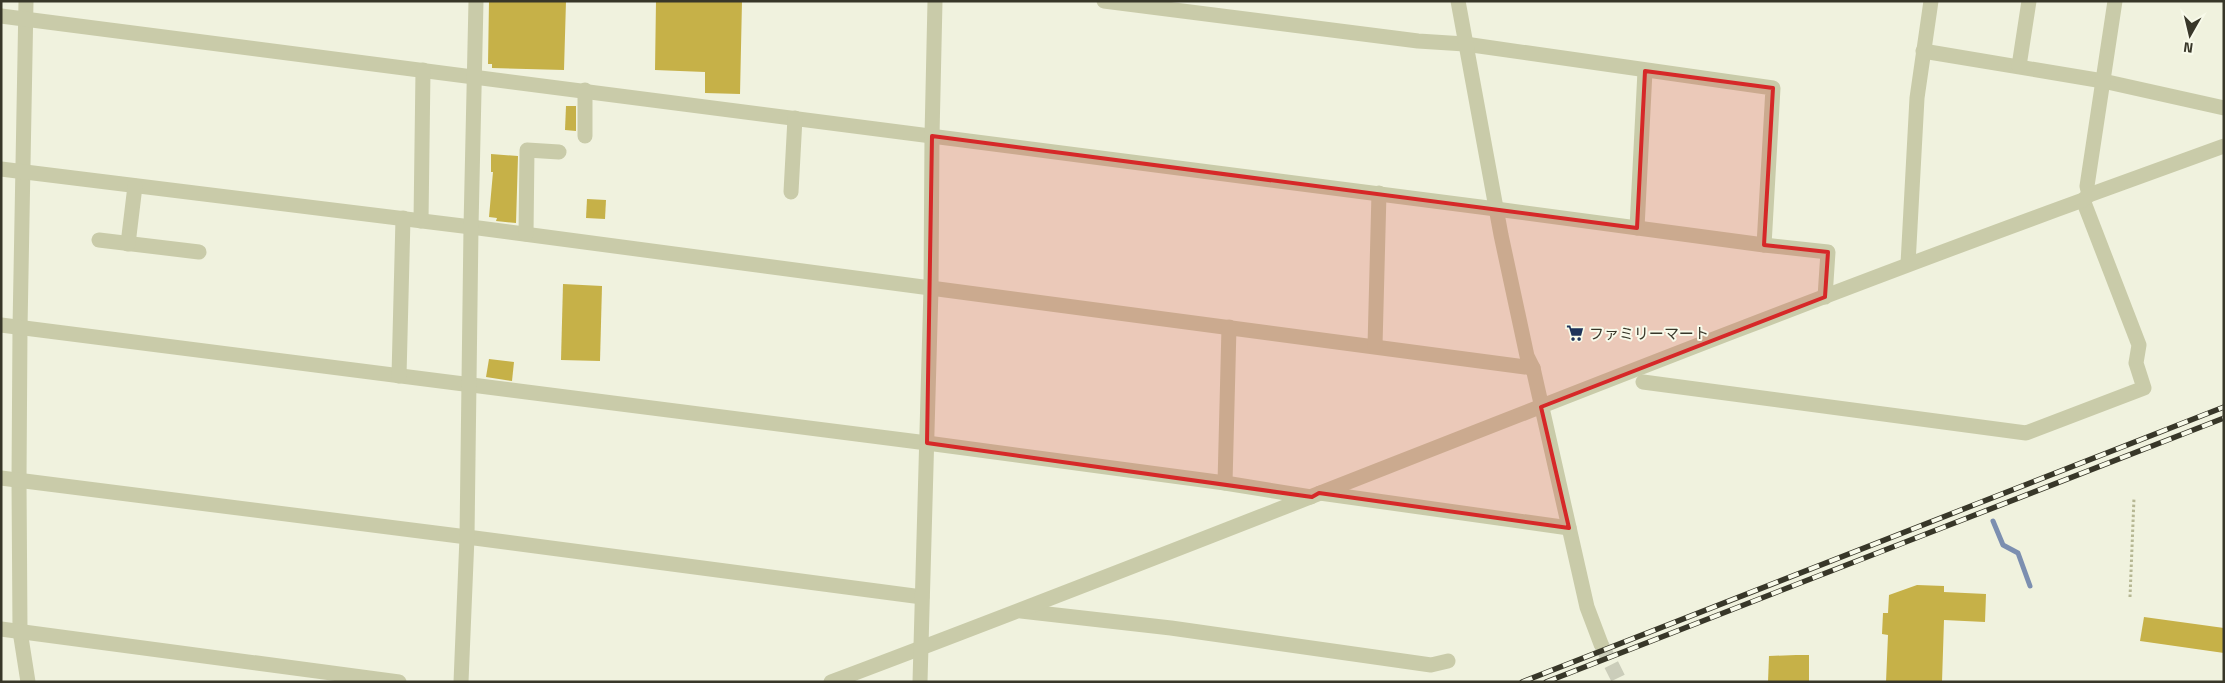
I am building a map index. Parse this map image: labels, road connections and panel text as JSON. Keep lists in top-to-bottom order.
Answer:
{
  "places": {
    "supermarket": ["ファミリーマート"]
  },
  "north": "bottom"
}
